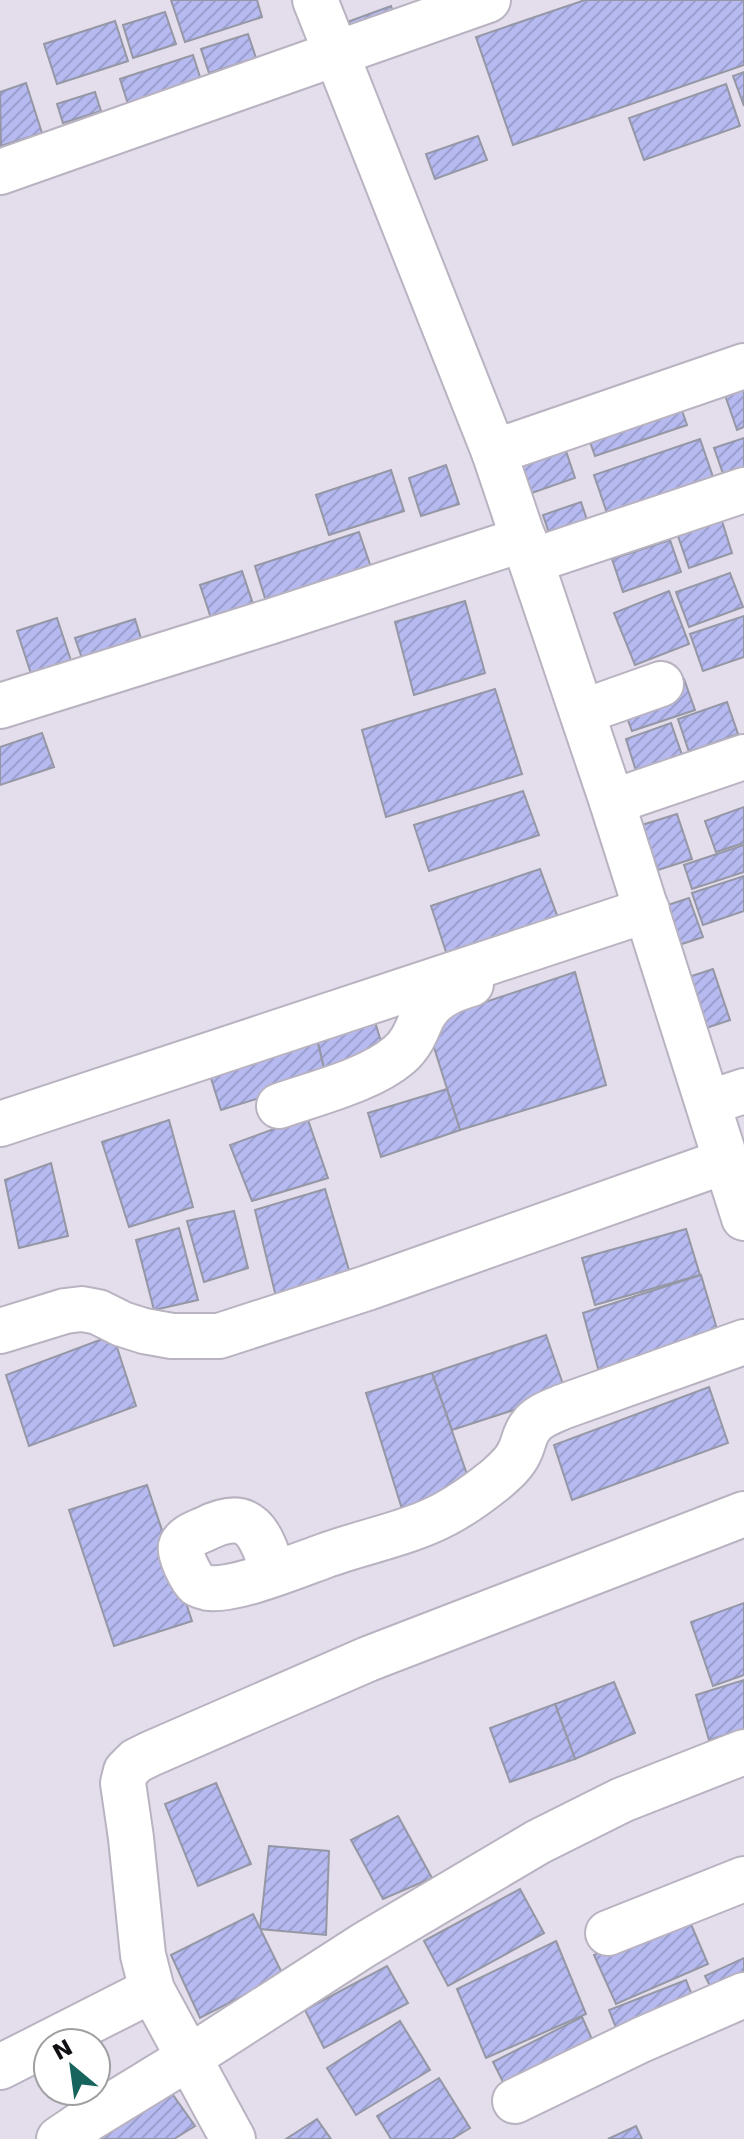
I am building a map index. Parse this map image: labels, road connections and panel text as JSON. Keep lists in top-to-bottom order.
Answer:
{
  "north": "top left"
}
